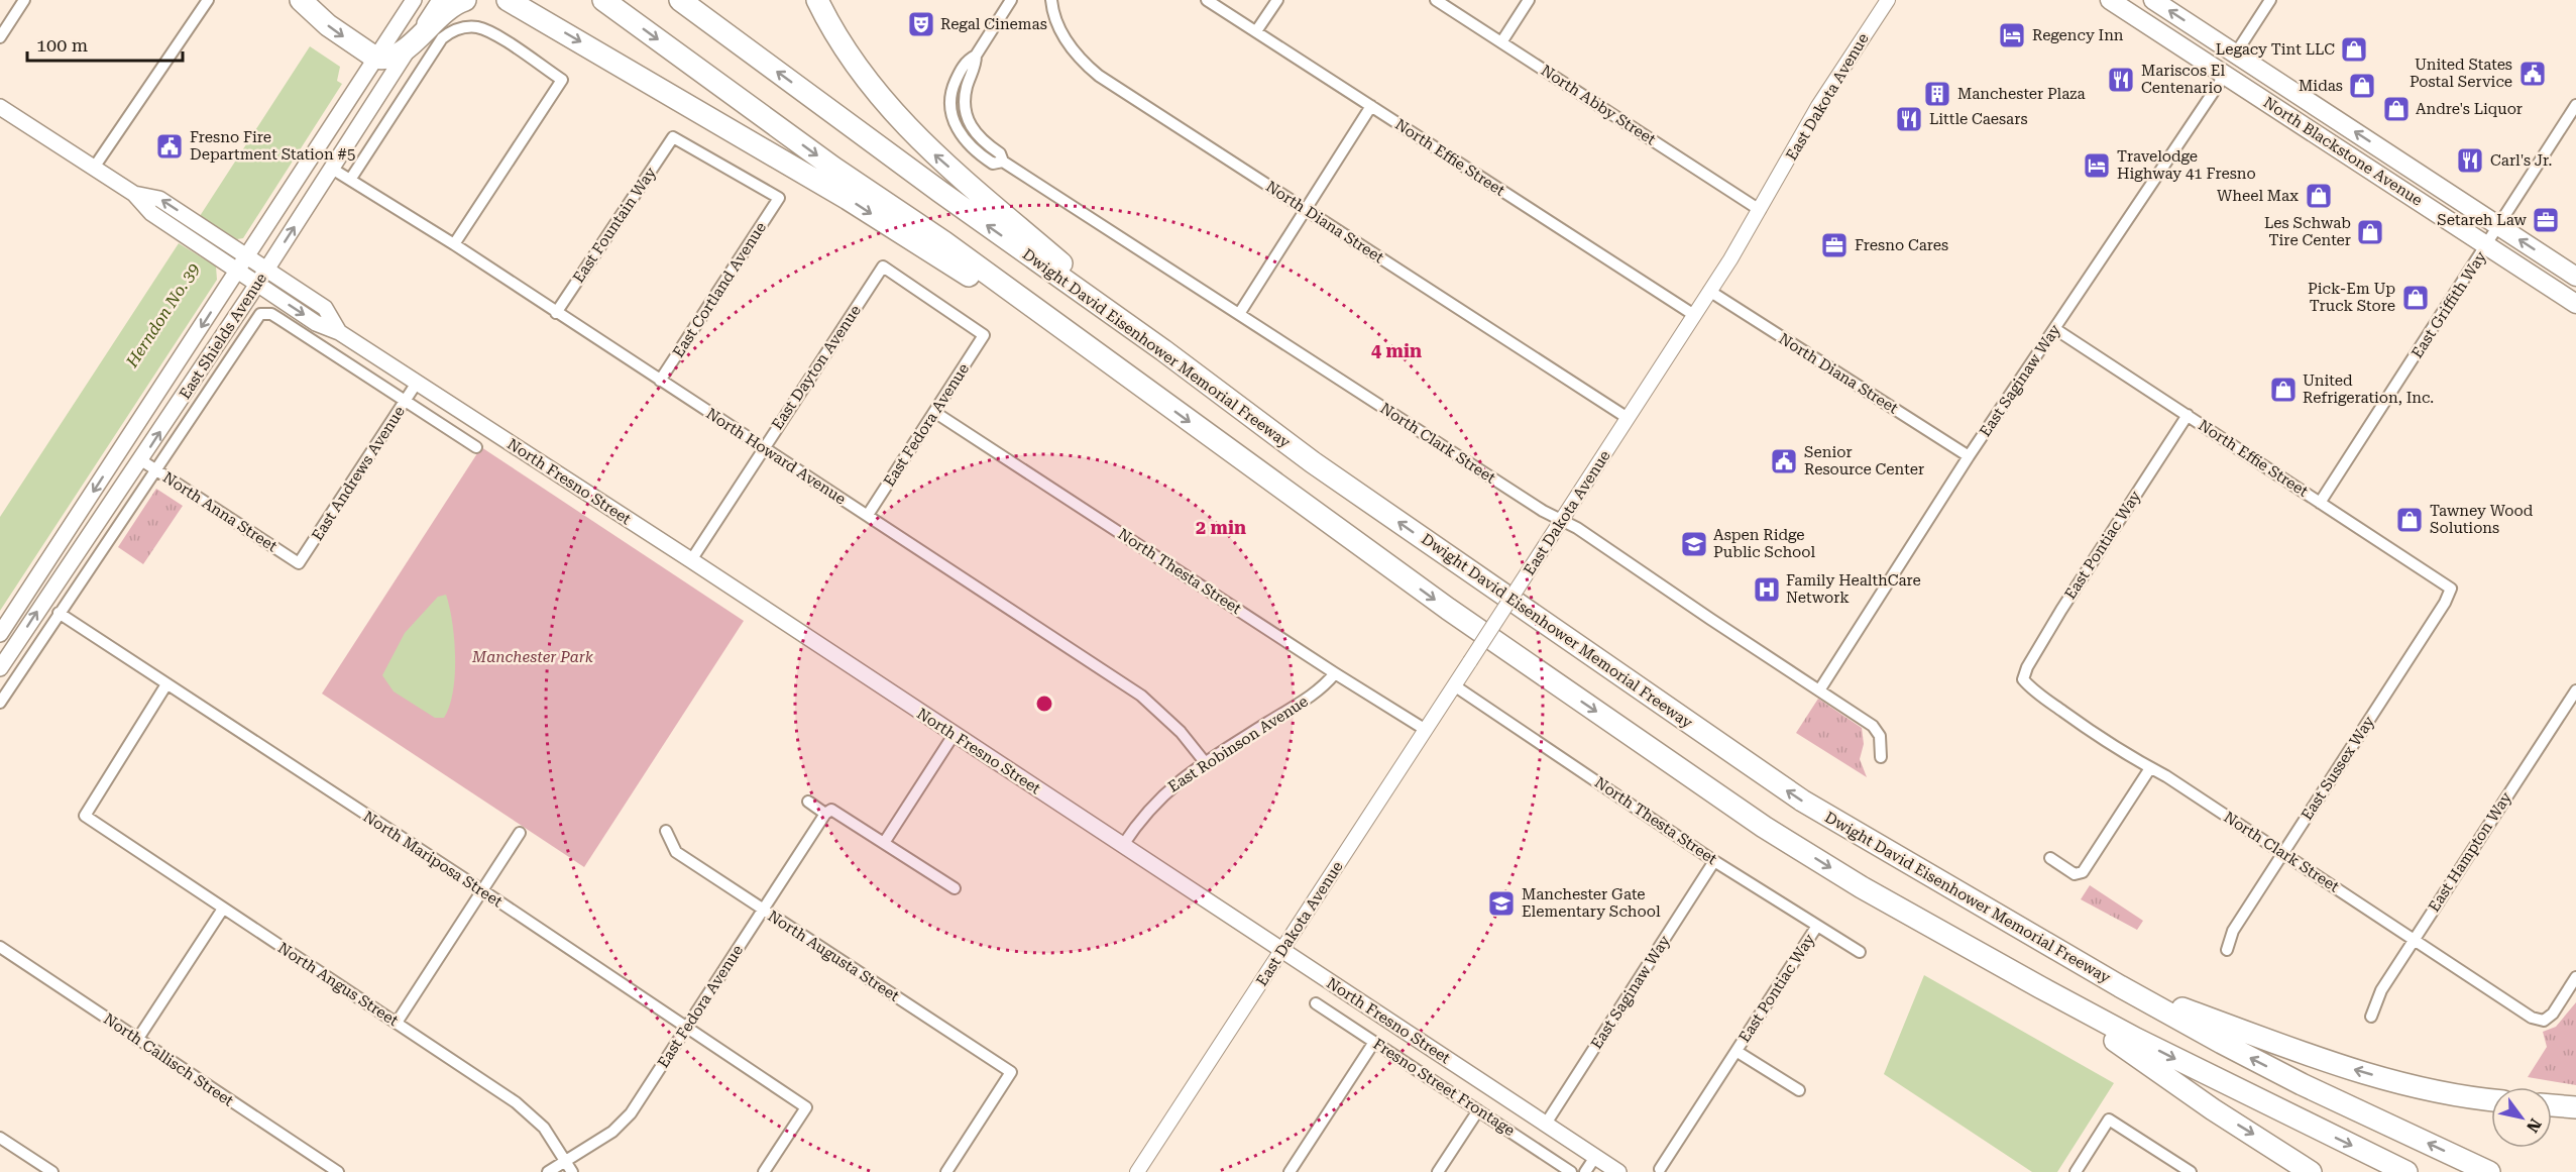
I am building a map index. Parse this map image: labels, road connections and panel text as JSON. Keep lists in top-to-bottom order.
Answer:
{
  "streets": {
    "highway": ["Dwight David Eisenhower Memorial Freeway"],
    "main road": ["North Blackstone Avenue", "East Shields Avenue", "North Fresno Street"],
    "street": [
      "East Dakota Avenue",
      "North Abby Street",
      "North Effie Street",
      "North Diana Street",
      "East Fountain Way",
      "East Cortland Avenue",
      "East Griffith Way",
      "East Dayton Avenue",
      "East Saginaw Way",
      "East Fedora Avenue",
      "North Clark Street",
      "North Howard Avenue",
      "East Andrews Avenue",
      "North Anna Street",
      "East Pontiac Way",
      "North Thesta Street",
      "East Robinson Avenue",
      "East Sussex Way",
      "East Hampton Way",
      "North Mariposa Street",
      "North Augusta Street",
      "North Angus Street",
      "North Callisch Street",
      "Fresno Street Frontage"
    ]
  },
  "crossings": [
    ["East Dakota Avenue", "North Abby Street"],
    ["East Dakota Avenue", "North Effie Street"],
    ["East Dakota Avenue", "North Diana Street"],
    ["East Dakota Avenue", "North Clark Street"],
    ["East Dakota Avenue", "North Fresno Street"],
    ["East Dakota Avenue", "North Thesta Street"],
    ["North Blackstone Avenue", "East Griffith Way"],
    ["North Blackstone Avenue", "East Saginaw Way"],
    ["North Effie Street", "East Griffith Way"],
    ["North Effie Street", "East Saginaw Way"],
    ["North Effie Street", "East Pontiac Way"],
    ["North Effie Street", "East Sussex Way"],
    ["North Diana Street", "East Saginaw Way"],
    ["East Fountain Way", "East Cortland Avenue"],
    ["East Fountain Way", "North Howard Avenue"],
    ["East Cortland Avenue", "North Howard Avenue"],
    ["East Shields Avenue", "North Howard Avenue"],
    ["East Shields Avenue", "North Fresno Street"],
    ["East Shields Avenue", "North Anna Street"],
    ["East Dayton Avenue", "East Fedora Avenue"],
    ["East Dayton Avenue", "North Howard Avenue"],
    ["East Dayton Avenue", "North Fresno Street"],
    ["East Saginaw Way", "North Clark Street"],
    ["East Saginaw Way", "North Fresno Street"],
    ["East Saginaw Way", "North Thesta Street"],
    ["East Fedora Avenue", "North Howard Avenue"],
    ["East Fedora Avenue", "North Thesta Street"],
    ["East Fedora Avenue", "North Mariposa Street"],
    ["East Fedora Avenue", "North Augusta Street"],
    ["East Fedora Avenue", "North Angus Street"],
    ["North Clark Street", "East Pontiac Way"],
    ["North Clark Street", "East Sussex Way"],
    ["North Clark Street", "East Hampton Way"],
    ["North Howard Avenue", "East Robinson Avenue"],
    ["East Andrews Avenue", "North Fresno Street"],
    ["East Andrews Avenue", "North Anna Street"],
    ["North Fresno Street", "East Robinson Avenue"],
    ["East Pontiac Way", "North Thesta Street"],
    ["North Thesta Street", "East Robinson Avenue"],
    ["North Mariposa Street", "North Angus Street"]
  ],
  "water": ["Herndon No. 39"],
  "parks": ["Manchester Park"],
  "places": {
    "theatre": ["Regal Cinemas"],
    "hotel": ["Regency Inn", "Travelodge Highway 41 Fresno"],
    "shop": [
      "Legacy Tint LLC",
      "Midas",
      "Andre's Liquor",
      "Wheel Max",
      "Les Schwab Tire Center",
      "Pick-Em Up Truck Store",
      "United Refrigeration, Inc.",
      "Tawney Wood Solutions"
    ],
    "public building": ["United States Postal Service", "Fresno Fire Department Station #5", "Senior Resource Center"],
    "restaurant": ["Mariscos El Centenario", "Little Caesars", "Carl's Jr."],
    "building": ["Manchester Plaza"],
    "office": ["Setareh Law", "Fresno Cares"],
    "school or university": ["Aspen Ridge Public School", "Manchester Gate Elementary School"],
    "hospital": ["Family HealthCare Network"]
  },
  "scale_bar": "100 m",
  "north": "bottom right",
  "rings": ["4 min", "2 min"]
}
